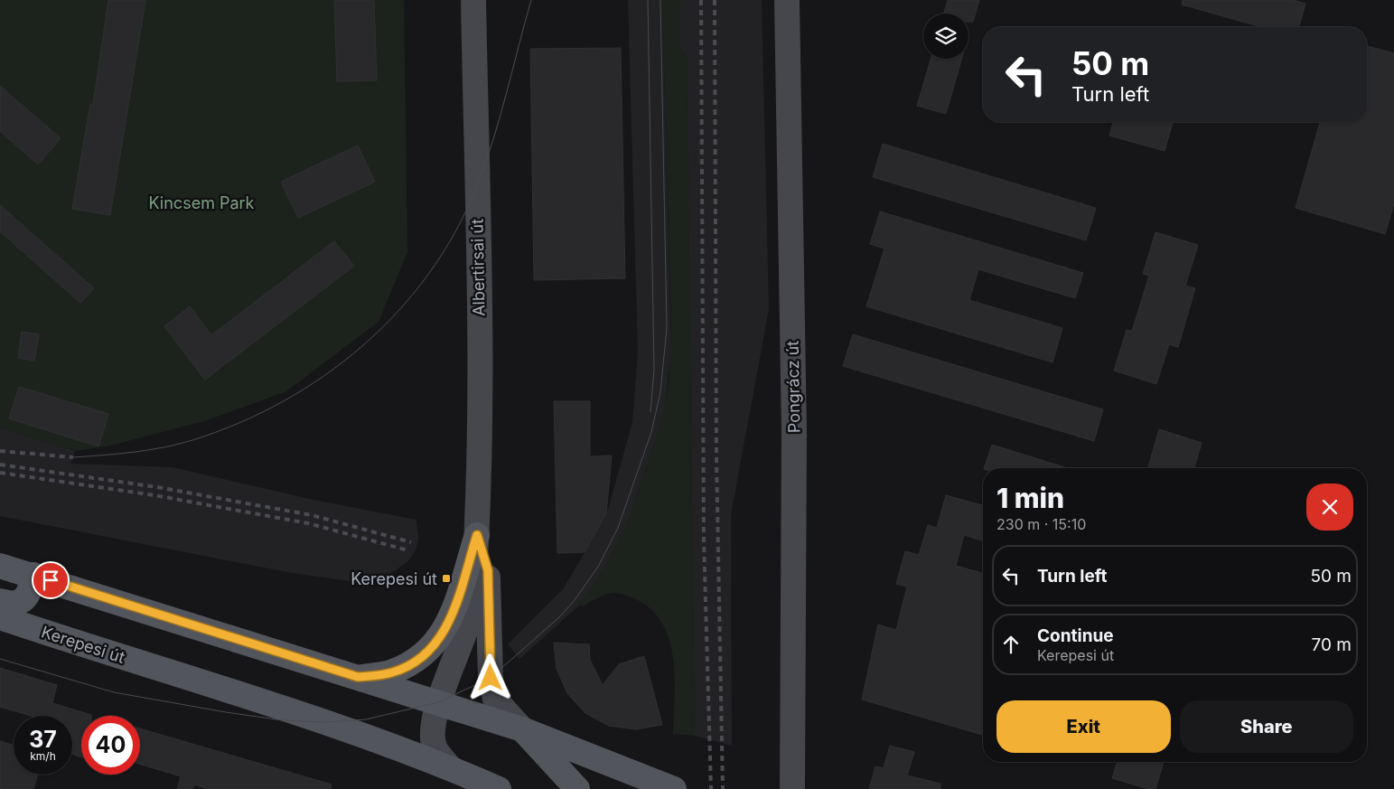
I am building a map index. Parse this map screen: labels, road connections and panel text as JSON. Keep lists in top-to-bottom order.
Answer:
{
  "streets": {
    "main road": ["Kerepesi út"],
    "street": ["Albertirsai út", "Pongrácz út"]
  },
  "parks": ["Kincsem Park"],
  "places": {
    "transit": ["Kerepesi út"]
  },
  "page": {
    "turn": ["50 m", "Turn left"],
    "heading": ["1 min", "230 m · 15:10"],
    "list": [
      {
        "name": "Turn left",
        "value": "50 m"
      },
      {
        "name": "Continue",
        "note": "Kerepesi út",
        "value": "70 m"
      }
    ],
    "buttons": ["Exit", "Share"],
    "speed": "37 km/h",
    "limit": "40"
  }
}
